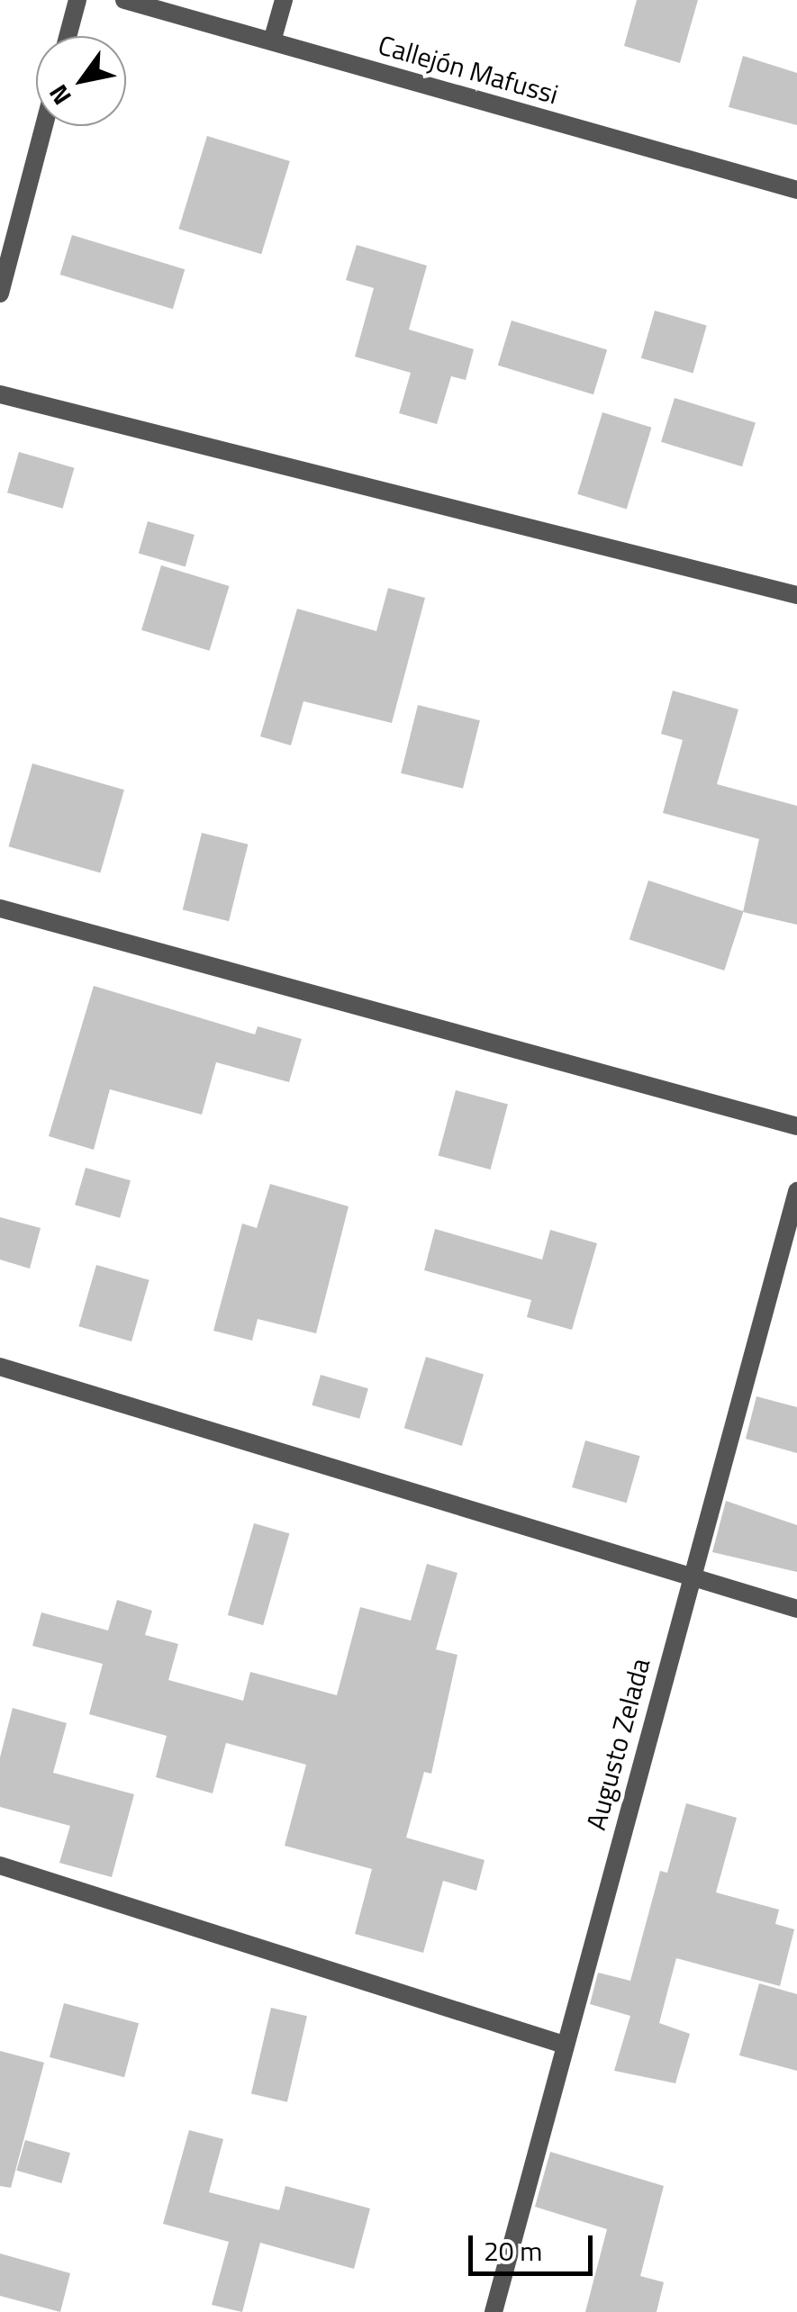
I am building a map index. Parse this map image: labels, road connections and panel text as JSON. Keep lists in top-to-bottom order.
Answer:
{
  "streets": {
    "street": ["Callejón Mafussi", "Augusto Zelada"]
  },
  "scale_bar": "20 m",
  "north": "bottom left"
}
